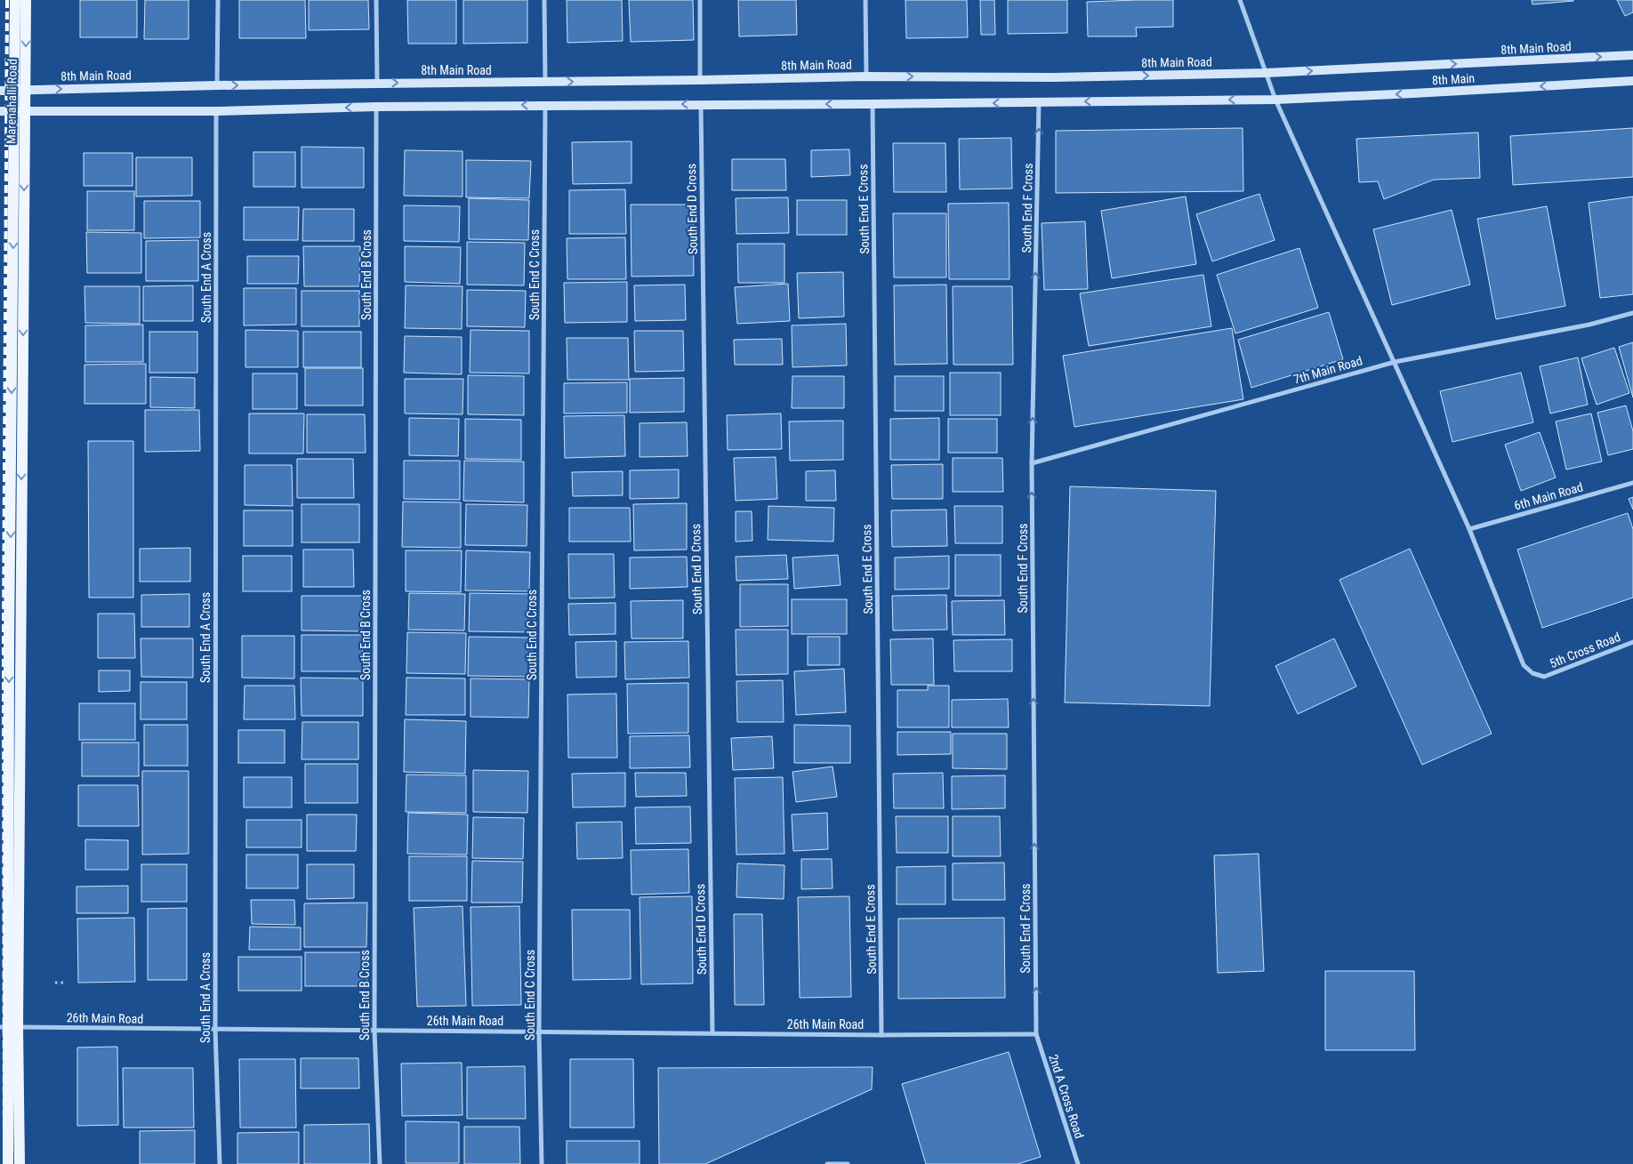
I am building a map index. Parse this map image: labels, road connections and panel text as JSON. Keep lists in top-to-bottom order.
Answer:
{
  "streets": {
    "main road": ["8th Main Road", "8th Main", "Marenahalli Road"],
    "street": [
      "South End F Cross",
      "South End D Cross",
      "South End E Cross",
      "South End B Cross",
      "South End C Cross",
      "South End A Cross",
      "7th Main Road",
      "6th Main Road",
      "5th Cross Road",
      "26th Main Road",
      "2nd A Cross Road"
    ]
  },
  "crossings": [
    ["8th Main Road", "Marenahalli Road"],
    ["Marenahalli Road", "26th Main Road"],
    ["South End F Cross", "7th Main Road"],
    ["South End F Cross", "26th Main Road"],
    ["South End F Cross", "2nd A Cross Road"],
    ["South End D Cross", "26th Main Road"],
    ["South End E Cross", "26th Main Road"],
    ["South End B Cross", "26th Main Road"],
    ["South End C Cross", "26th Main Road"],
    ["South End A Cross", "26th Main Road"],
    ["6th Main Road", "5th Cross Road"],
    ["26th Main Road", "2nd A Cross Road"]
  ],
  "one_way": ["8th Main", "South End F Cross"]
}
